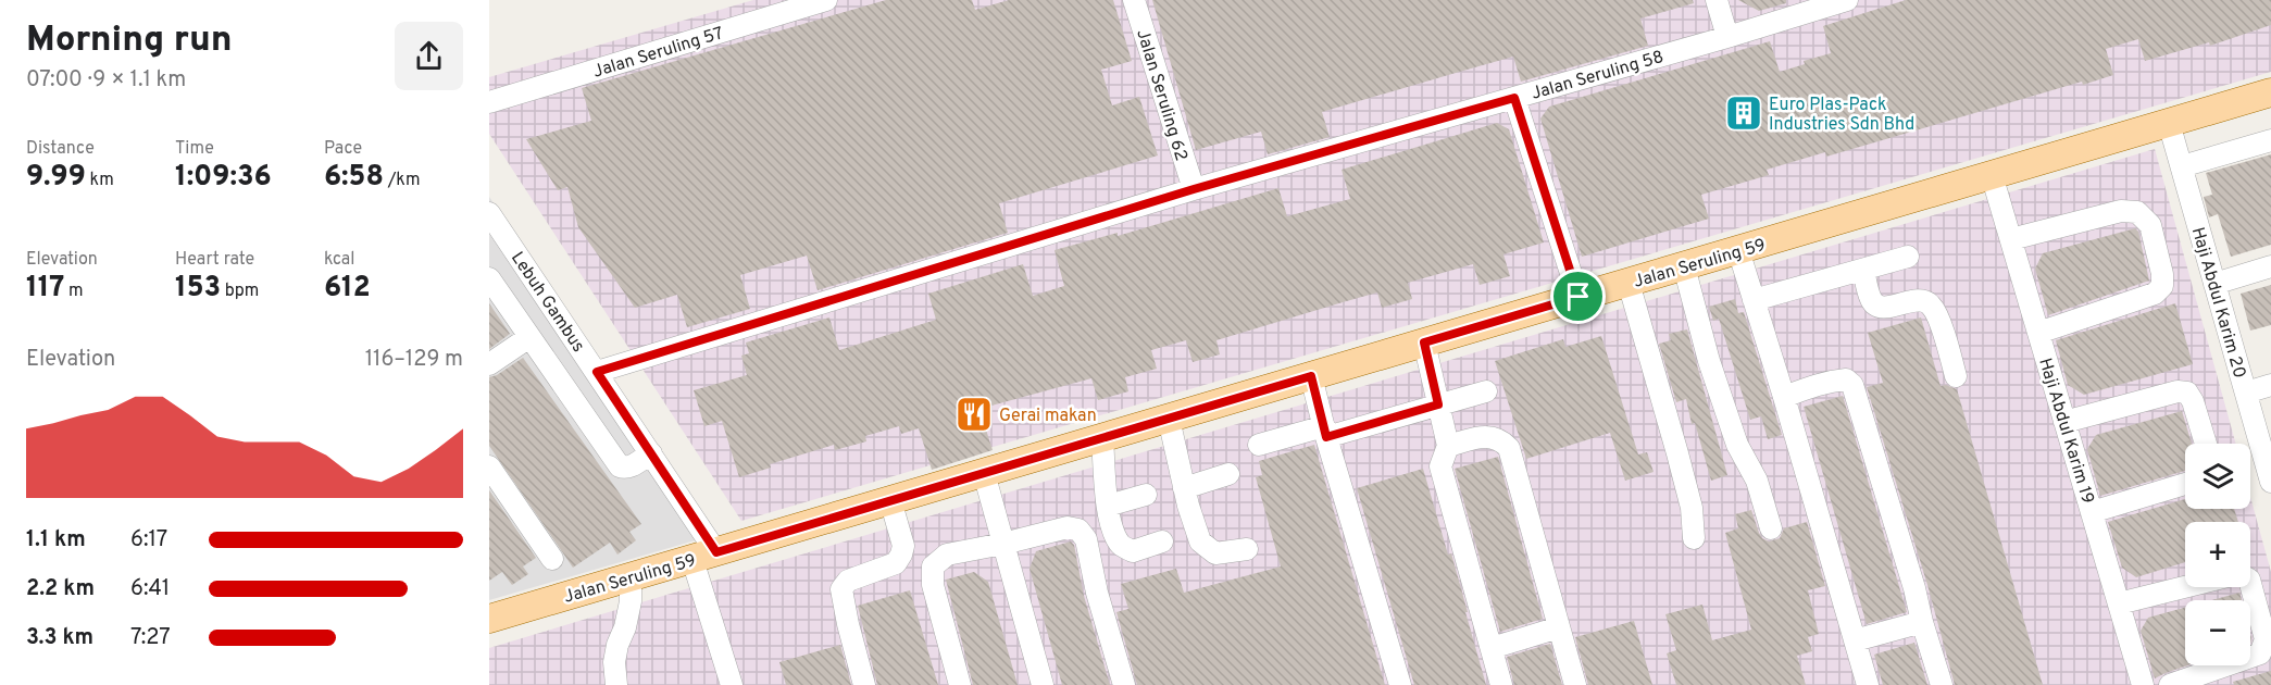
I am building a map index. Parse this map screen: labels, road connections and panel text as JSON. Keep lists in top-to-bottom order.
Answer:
{
  "streets": {
    "main road": ["Jalan Seruling 59"],
    "street": [
      "Jalan Seruling 57",
      "Jalan Seruling 58",
      "Jalan Seruling 62",
      "Lebuh Gambus",
      "Haji Abdul Karim 20",
      "Haji Abdul Karim 19"
    ]
  },
  "crossings": [
    ["Jalan Seruling 58", "Jalan Seruling 62"],
    ["Jalan Seruling 58", "Lebuh Gambus"],
    ["Jalan Seruling 59", "Lebuh Gambus"],
    ["Jalan Seruling 59", "Haji Abdul Karim 20"],
    ["Jalan Seruling 59", "Haji Abdul Karim 19"]
  ],
  "places": {
    "building": ["Euro Plas-Pack Industries Sdn Bhd"],
    "restaurant": ["Gerai makan"]
  },
  "page": {
    "heading": ["Morning run", "07:00 · 9 × 1.1 km"],
    "stats": [
      ["Distance", "9.99 km"],
      ["Time", "1:09:36"],
      ["Pace", "6:58 /km"],
      ["Elevation", "117 m"],
      ["Heart rate", "153 bpm"],
      ["kcal", "612"]
    ],
    "chart": ["Elevation", "116–129 m"],
    "map_buttons": ["+", "−"],
    "list": [
      {
        "name": "1.1 km",
        "note": "6:17"
      },
      {
        "name": "2.2 km",
        "note": "6:41"
      },
      {
        "name": "3.3 km",
        "note": "7:27"
      }
    ]
  }
}
